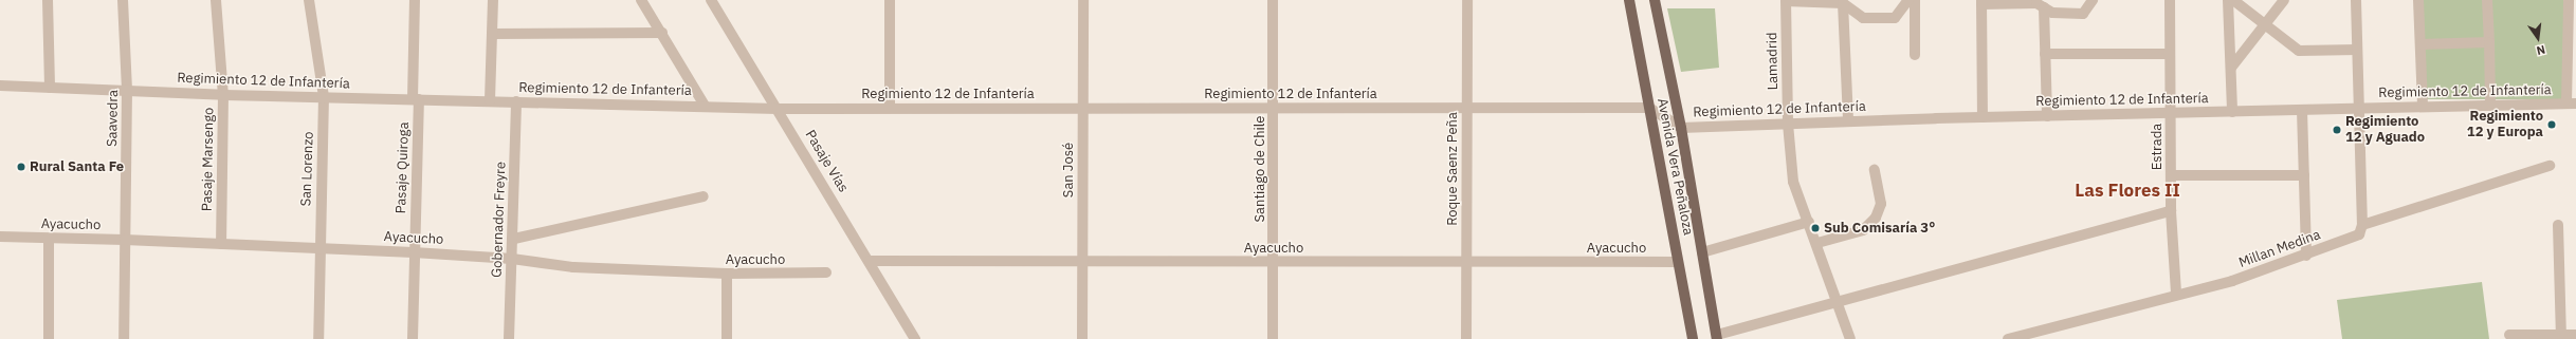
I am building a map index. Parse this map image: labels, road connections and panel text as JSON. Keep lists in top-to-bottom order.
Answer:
{
  "streets": {
    "main road": ["Avenida Vera Peñaloza"],
    "street": [
      "Lamadrid",
      "Regimiento 12 de Infantería",
      "Saavedra",
      "Estrada",
      "Pasaje Marsengo",
      "Pasaje Vías",
      "Pasaje Quiroga",
      "San Lorenzo",
      "Santiago de Chile",
      "Roque Saenz Peña",
      "San José",
      "Gobernador Freyre",
      "Ayacucho",
      "Millan Medina"
    ]
  },
  "crossings": [
    ["Lamadrid", "Regimiento 12 de Infantería"],
    ["Regimiento 12 de Infantería", "Saavedra"],
    ["Regimiento 12 de Infantería", "Estrada"],
    ["Regimiento 12 de Infantería", "Pasaje Marsengo"],
    ["Regimiento 12 de Infantería", "Pasaje Vías"],
    ["Regimiento 12 de Infantería", "Avenida Vera Peñaloza"],
    ["Regimiento 12 de Infantería", "Pasaje Quiroga"],
    ["Regimiento 12 de Infantería", "San Lorenzo"],
    ["Regimiento 12 de Infantería", "Santiago de Chile"],
    ["Regimiento 12 de Infantería", "Roque Saenz Peña"],
    ["Regimiento 12 de Infantería", "San José"],
    ["Regimiento 12 de Infantería", "Gobernador Freyre"],
    ["Saavedra", "Ayacucho"],
    ["Estrada", "Millan Medina"],
    ["Pasaje Marsengo", "Ayacucho"],
    ["Pasaje Vías", "Ayacucho"],
    ["Avenida Vera Peñaloza", "Ayacucho"],
    ["Pasaje Quiroga", "Ayacucho"],
    ["San Lorenzo", "Ayacucho"],
    ["Santiago de Chile", "Ayacucho"],
    ["Roque Saenz Peña", "Ayacucho"],
    ["San José", "Ayacucho"],
    ["Gobernador Freyre", "Ayacucho"]
  ],
  "districts": ["Las Flores II"],
  "places": [
    "Regimiento 12 y Europa",
    "Regimiento 12 y Aguado",
    "Rural Santa Fe",
    "Sub Comisaría 3°"
  ],
  "north": "bottom"
}
